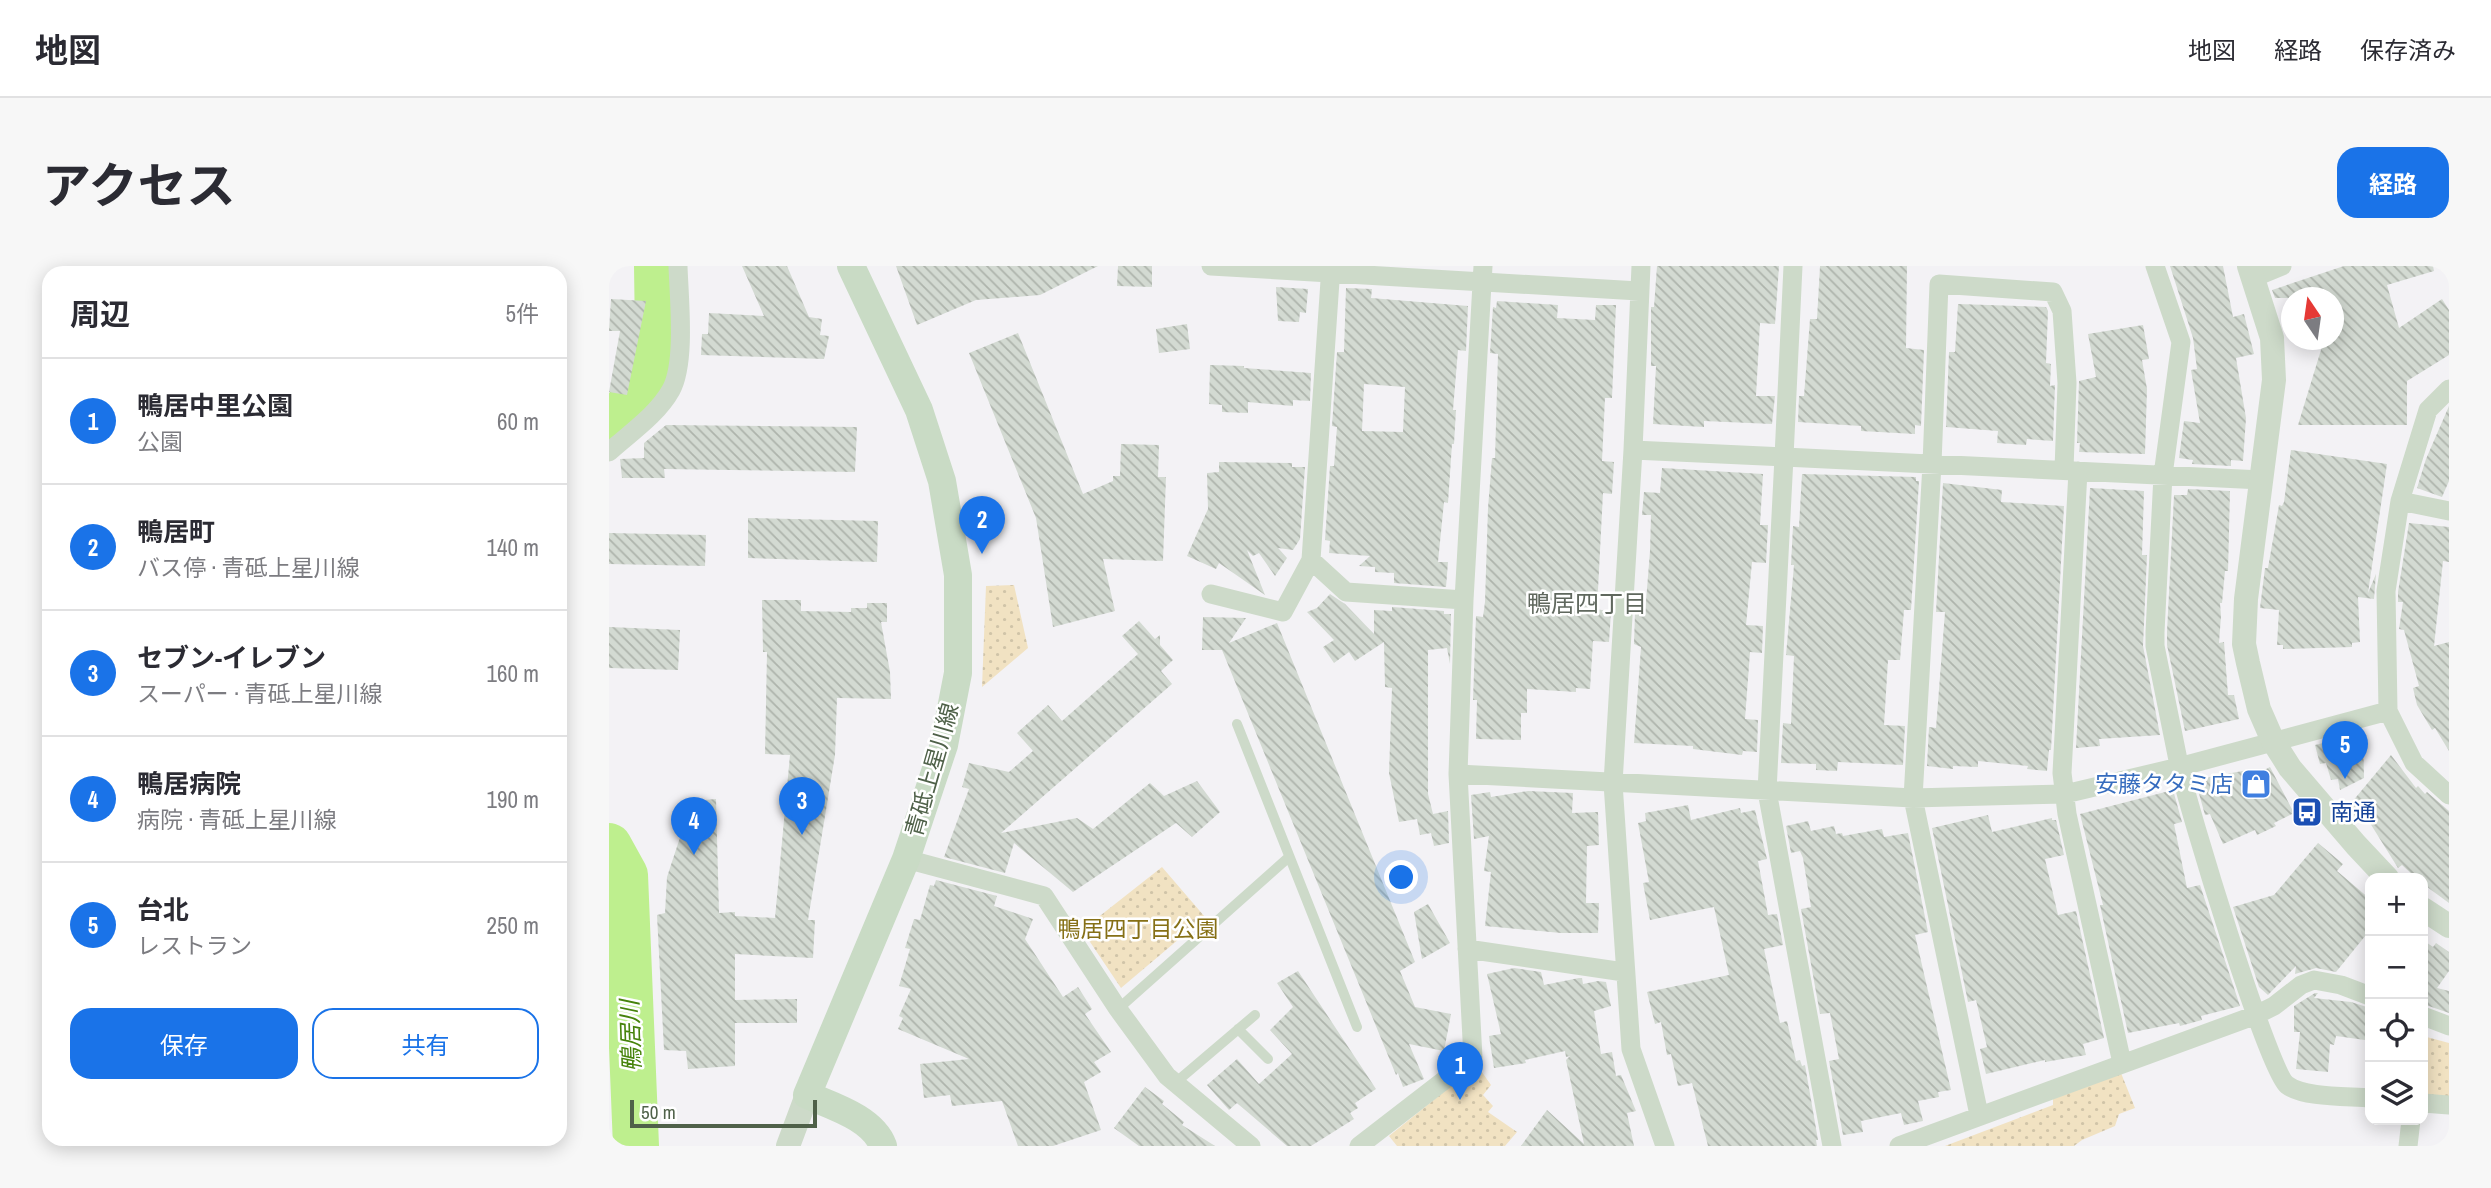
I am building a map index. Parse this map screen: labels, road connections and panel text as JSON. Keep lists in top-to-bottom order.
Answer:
{
  "streets": {
    "main road": ["青砥上星川線"]
  },
  "districts": ["鴨居四丁目"],
  "water": ["鴨居川"],
  "parks": ["鴨居四丁目公園"],
  "places": {
    "shop": ["安藤タタミ店"],
    "bus stop": ["南通"]
  },
  "scale_bar": "50 m",
  "north": "top",
  "page": {
    "header": "地図",
    "nav": ["地図", "経路", "保存済み"],
    "title": "アクセス",
    "buttons": [
      "経路",
      ["保存", "共有"]
    ],
    "heading": ["周辺", "5件"],
    "list": [
      {
        "mark": "1",
        "name": "鴨居中里公園",
        "note": "公園",
        "value": "60 m"
      },
      {
        "mark": "2",
        "name": "鴨居町",
        "note": "バス停 · 青砥上星川線",
        "value": "140 m"
      },
      {
        "mark": "3",
        "name": "セブン-イレブン",
        "note": "スーパー · 青砥上星川線",
        "value": "160 m"
      },
      {
        "mark": "4",
        "name": "鴨居病院",
        "note": "病院 · 青砥上星川線",
        "value": "190 m"
      },
      {
        "mark": "5",
        "name": "台北",
        "note": "レストラン",
        "value": "250 m"
      }
    ],
    "pins": [
      "2",
      "5",
      "3",
      "4",
      "1"
    ],
    "map_buttons": ["+", "−"],
    "scale": "50 m"
  }
}
